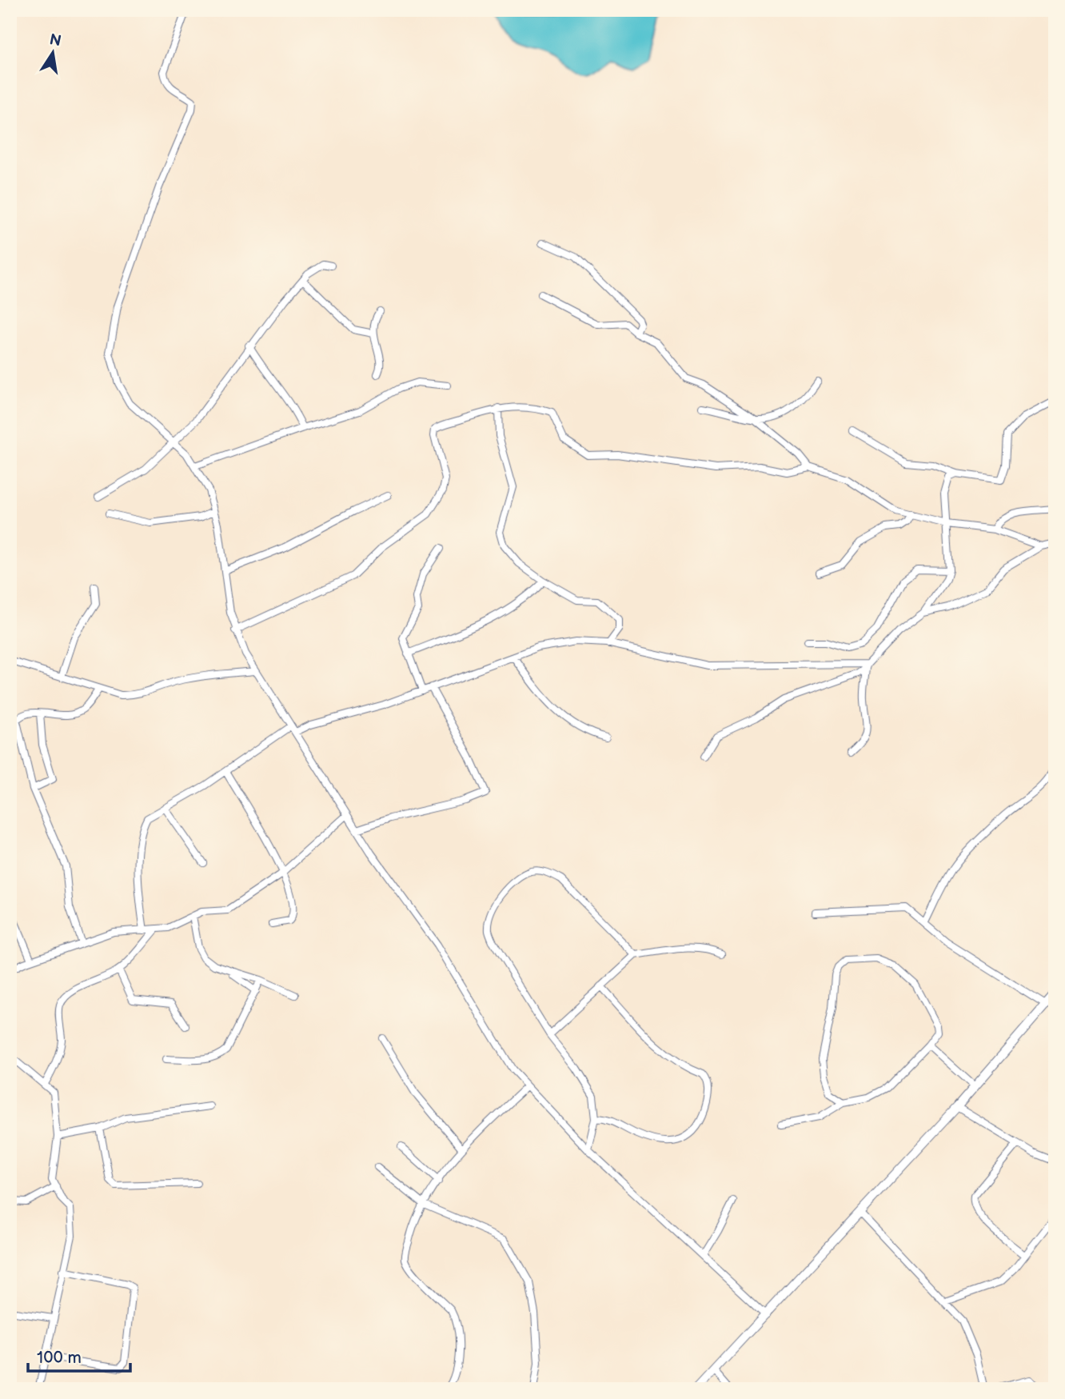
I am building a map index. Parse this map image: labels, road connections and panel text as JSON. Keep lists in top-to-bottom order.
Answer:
{
  "scale_bar": "100 m",
  "north": "top"
}
